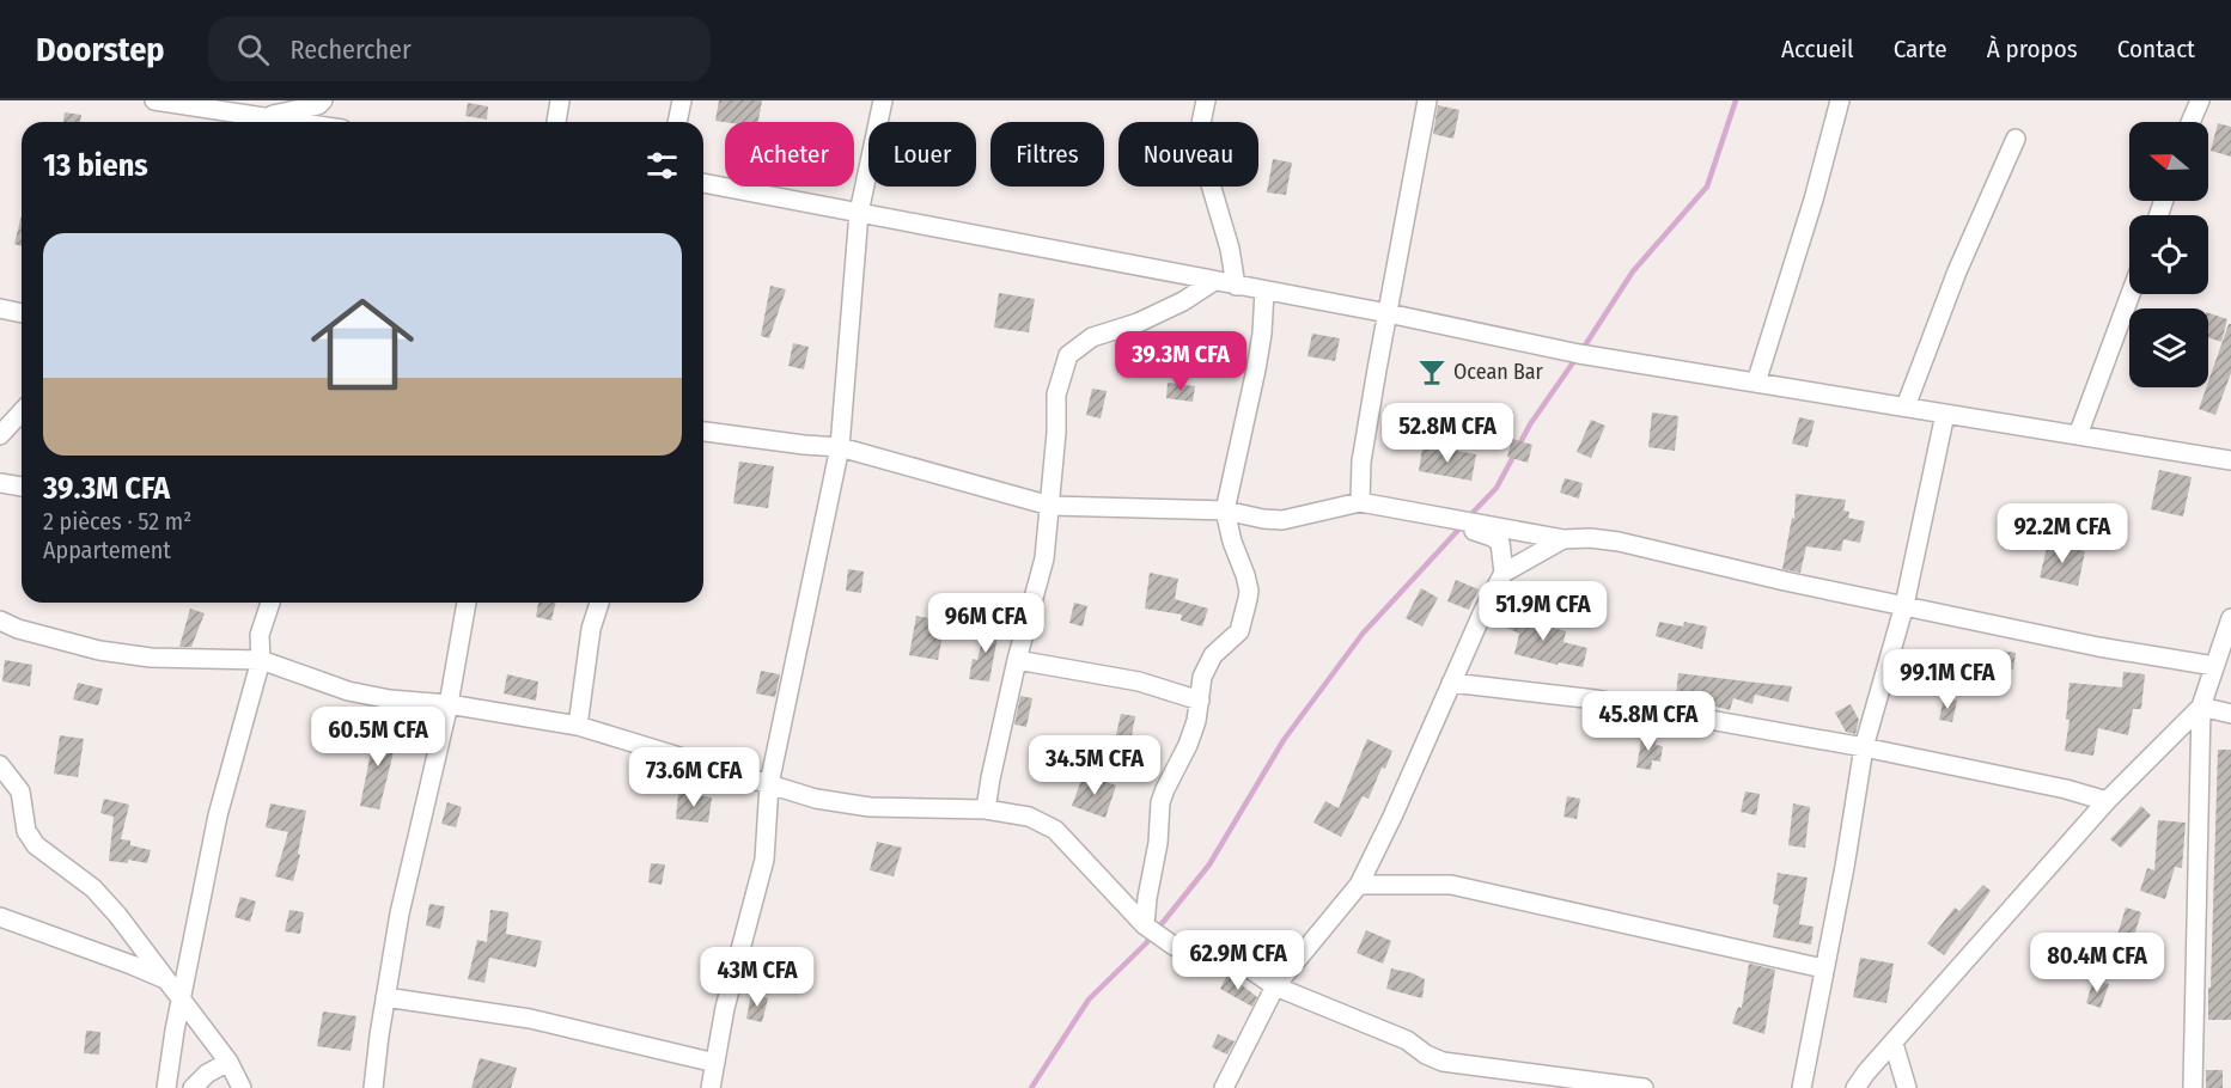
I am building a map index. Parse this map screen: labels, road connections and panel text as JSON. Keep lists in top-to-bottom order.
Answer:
{
  "places": {
    "bar": ["Ocean Bar"]
  },
  "north": "left",
  "page": {
    "header": "Doorstep",
    "search": "Rechercher",
    "nav": [
      "Accueil",
      "Carte",
      "À propos",
      "Contact"
    ],
    "chip": [
      "Acheter",
      "Louer",
      "Filtres",
      "Nouveau"
    ],
    "heading": "13 biens",
    "list": [
      {
        "name": "39.3M CFA",
        "note": "2 pièces · 52 m² · Appartement"
      }
    ],
    "price": [
      "39.3M CFA",
      "52.8M CFA",
      "92.2M CFA",
      "51.9M CFA",
      "96M CFA",
      "99.1M CFA",
      "45.8M CFA",
      "60.5M CFA",
      "34.5M CFA",
      "73.6M CFA",
      "62.9M CFA",
      "80.4M CFA",
      "43M CFA"
    ]
  }
}
